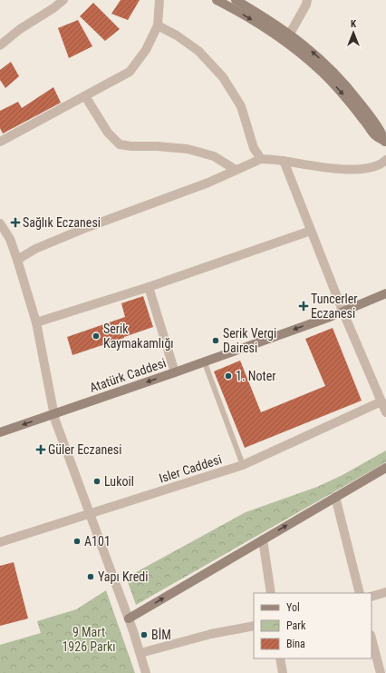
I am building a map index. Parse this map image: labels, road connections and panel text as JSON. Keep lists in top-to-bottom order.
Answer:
{
  "streets": {
    "street": ["Atatürk Caddesi", "Isler Caddesi"]
  },
  "one_way": ["Atatürk Caddesi"],
  "parks": ["9 Mart 1926 Parkı"],
  "places": {
    "health": ["Sağlık Eczanesi", "Tuncerler Eczanesi", "Güler Eczanesi"],
    "other": [
      "Serik Kaymakamlığı",
      "Serik Vergi Dairesi",
      "1. Noter",
      "Lukoil",
      "A101",
      "Yapı Kredi",
      "BİM"
    ]
  },
  "legend": ["Yol", "Park", "Bina"],
  "north": "top"
}
